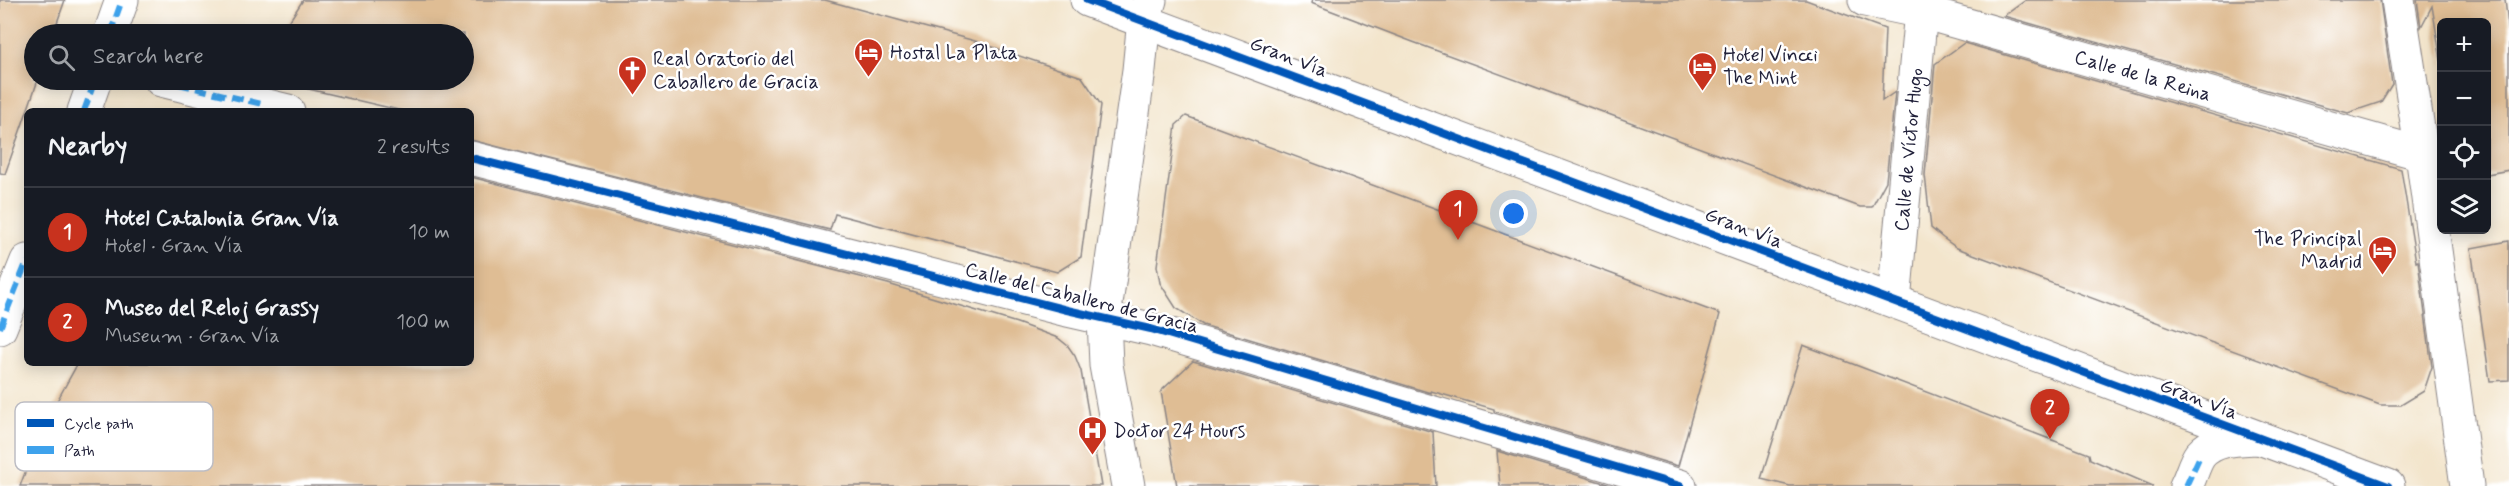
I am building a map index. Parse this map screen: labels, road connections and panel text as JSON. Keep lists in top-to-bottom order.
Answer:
{
  "streets": {
    "street": [
      "Gran Vía",
      "Calle de la Reina",
      "Calle de Víctor Hugo",
      "Calle del Caballero de Gracia"
    ]
  },
  "crossings": [
    ["Gran Vía", "Calle de Víctor Hugo"],
    ["Calle de la Reina", "Calle de Víctor Hugo"]
  ],
  "places": {
    "hotel": ["Hostal La Plata", "Hotel Vincci The Mint", "The Principal Madrid"],
    "church": ["Real Oratorio del Caballero de Gracia"],
    "hospital": ["Doctor 24 Hours"]
  },
  "legend": ["Cycle path", "Path"],
  "page": {
    "map_buttons": ["+", "−"],
    "search": "Search here",
    "heading": ["Nearby", "2 results"],
    "list": [
      {
        "mark": "1",
        "name": "Hotel Catalonia Gran Vía",
        "note": "Hotel · Gran Vía",
        "value": "10 m"
      },
      {
        "mark": "2",
        "name": "Museo del Reloj Grassy",
        "note": "Museum · Gran Vía",
        "value": "100 m"
      }
    ],
    "pins": ["1", "2"]
  }
}
